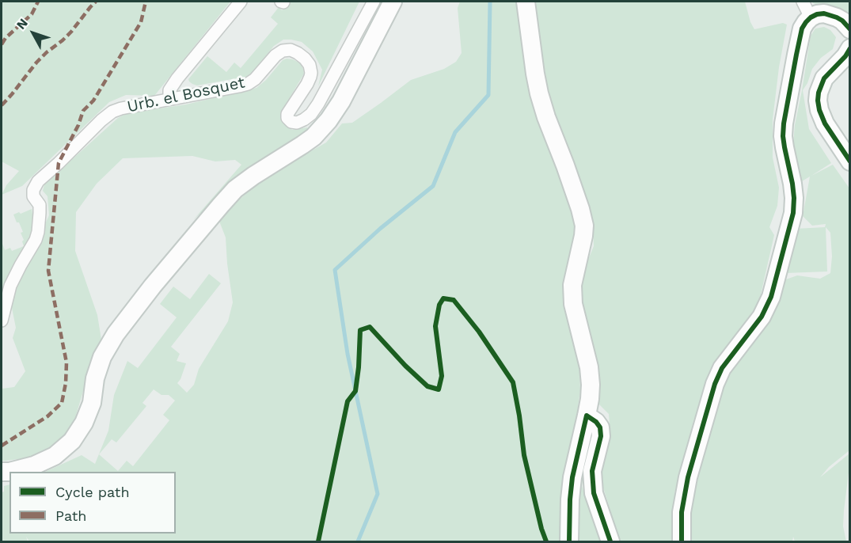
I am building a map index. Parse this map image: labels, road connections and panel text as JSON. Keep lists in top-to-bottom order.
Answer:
{
  "streets": {
    "street": ["Urb. el Bosquet"]
  },
  "legend": ["Cycle path", "Path"],
  "north": "top left"
}
